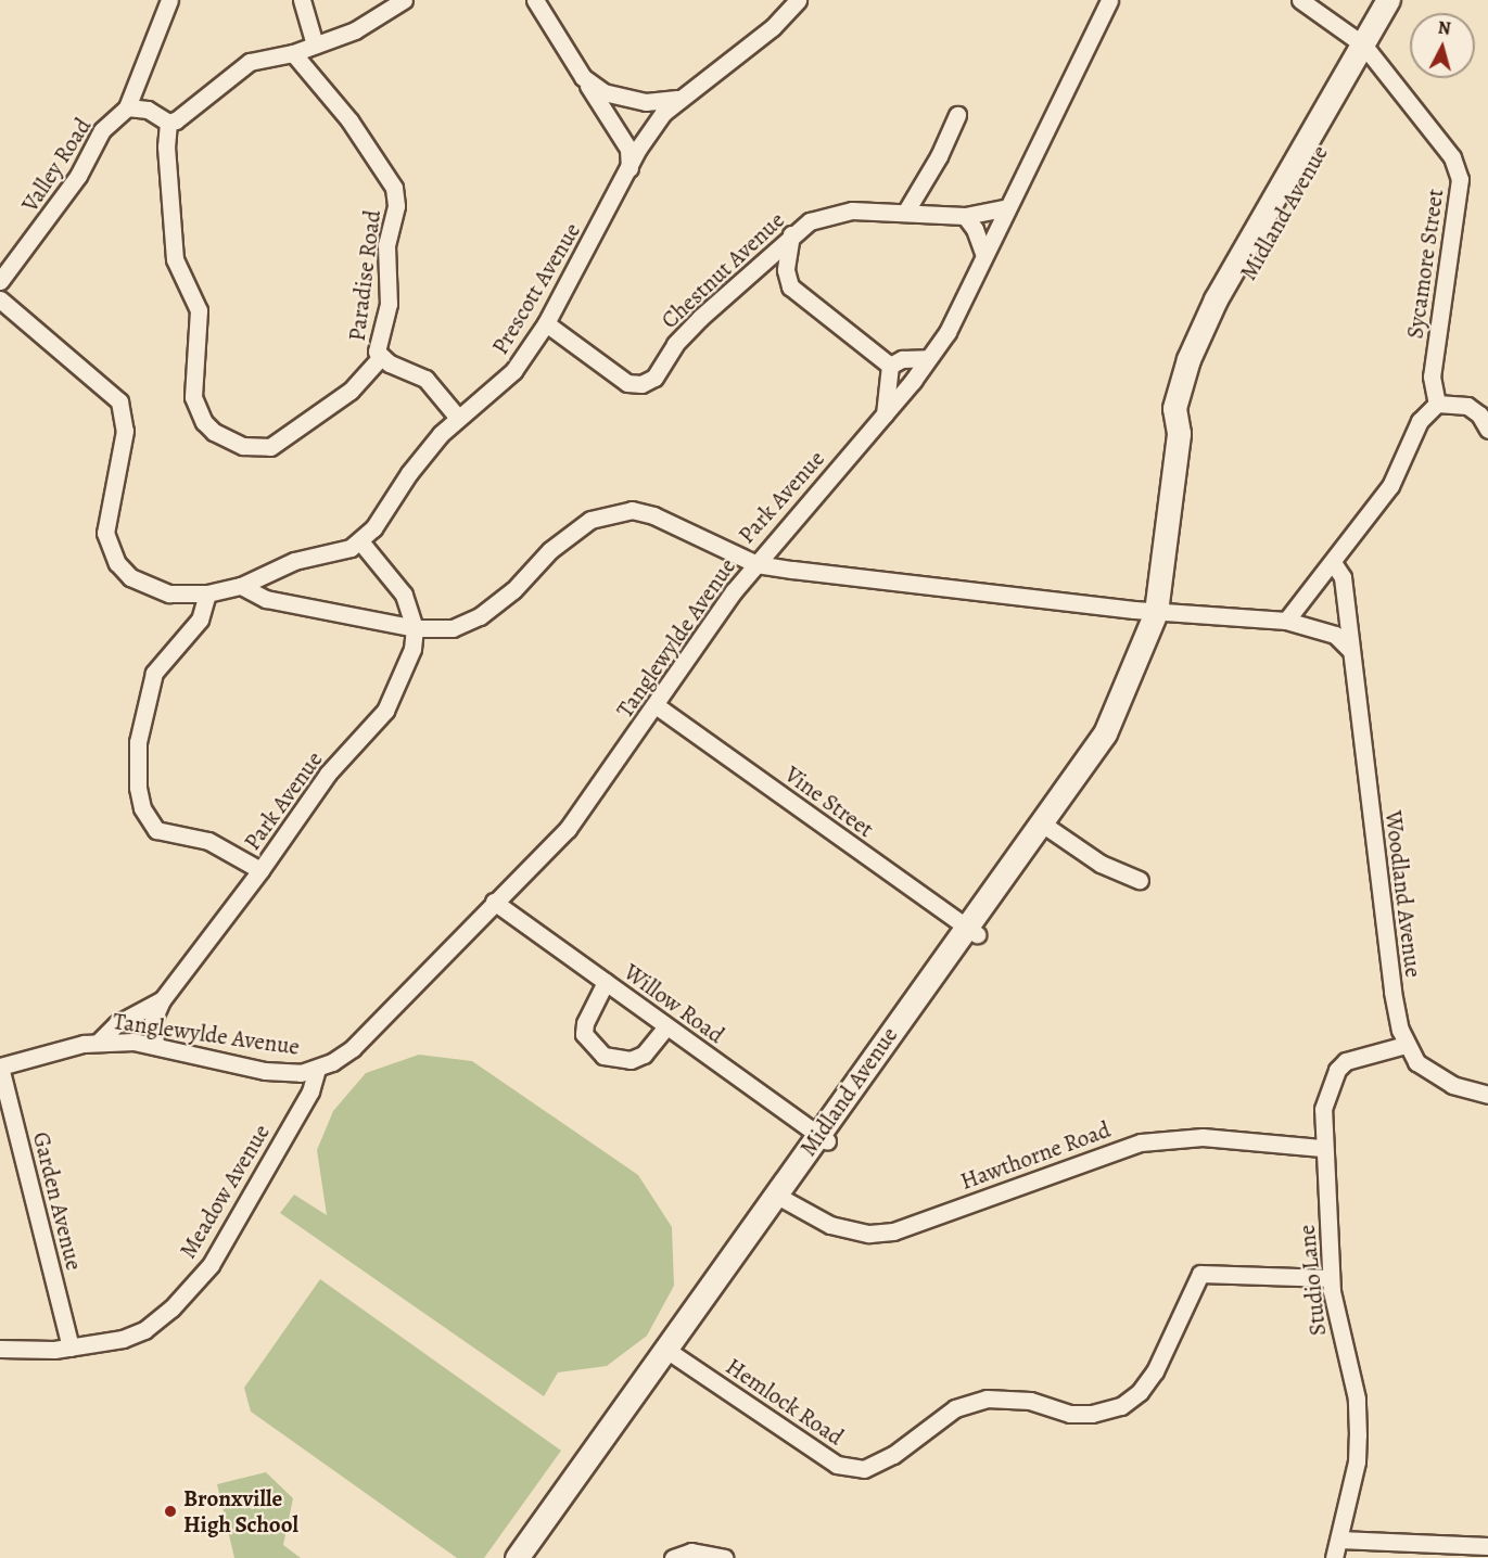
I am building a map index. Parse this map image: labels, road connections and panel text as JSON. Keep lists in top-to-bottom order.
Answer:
{
  "streets": {
    "street": [
      "Valley Road",
      "Midland Avenue",
      "Sycamore Street",
      "Chestnut Avenue",
      "Paradise Road",
      "Prescott Avenue",
      "Park Avenue",
      "Tanglewylde Avenue",
      "Vine Street",
      "Woodland Avenue",
      "Willow Road",
      "Hawthorne Road",
      "Meadow Avenue",
      "Garden Avenue",
      "Studio Lane",
      "Hemlock Road"
    ]
  },
  "crossings": [
    ["Midland Avenue", "Sycamore Street"],
    ["Midland Avenue", "Tanglewylde Avenue"],
    ["Midland Avenue", "Vine Street"],
    ["Midland Avenue", "Willow Road"],
    ["Midland Avenue", "Hawthorne Road"],
    ["Midland Avenue", "Hemlock Road"],
    ["Chestnut Avenue", "Prescott Avenue"],
    ["Chestnut Avenue", "Park Avenue"],
    ["Paradise Road", "Prescott Avenue"],
    ["Park Avenue", "Tanglewylde Avenue"],
    ["Tanglewylde Avenue", "Vine Street"],
    ["Tanglewylde Avenue", "Willow Road"],
    ["Tanglewylde Avenue", "Meadow Avenue"],
    ["Tanglewylde Avenue", "Garden Avenue"],
    ["Woodland Avenue", "Studio Lane"],
    ["Hawthorne Road", "Studio Lane"],
    ["Meadow Avenue", "Garden Avenue"],
    ["Studio Lane", "Hemlock Road"]
  ],
  "places": ["Bronxville High School"],
  "north": "top"
}
